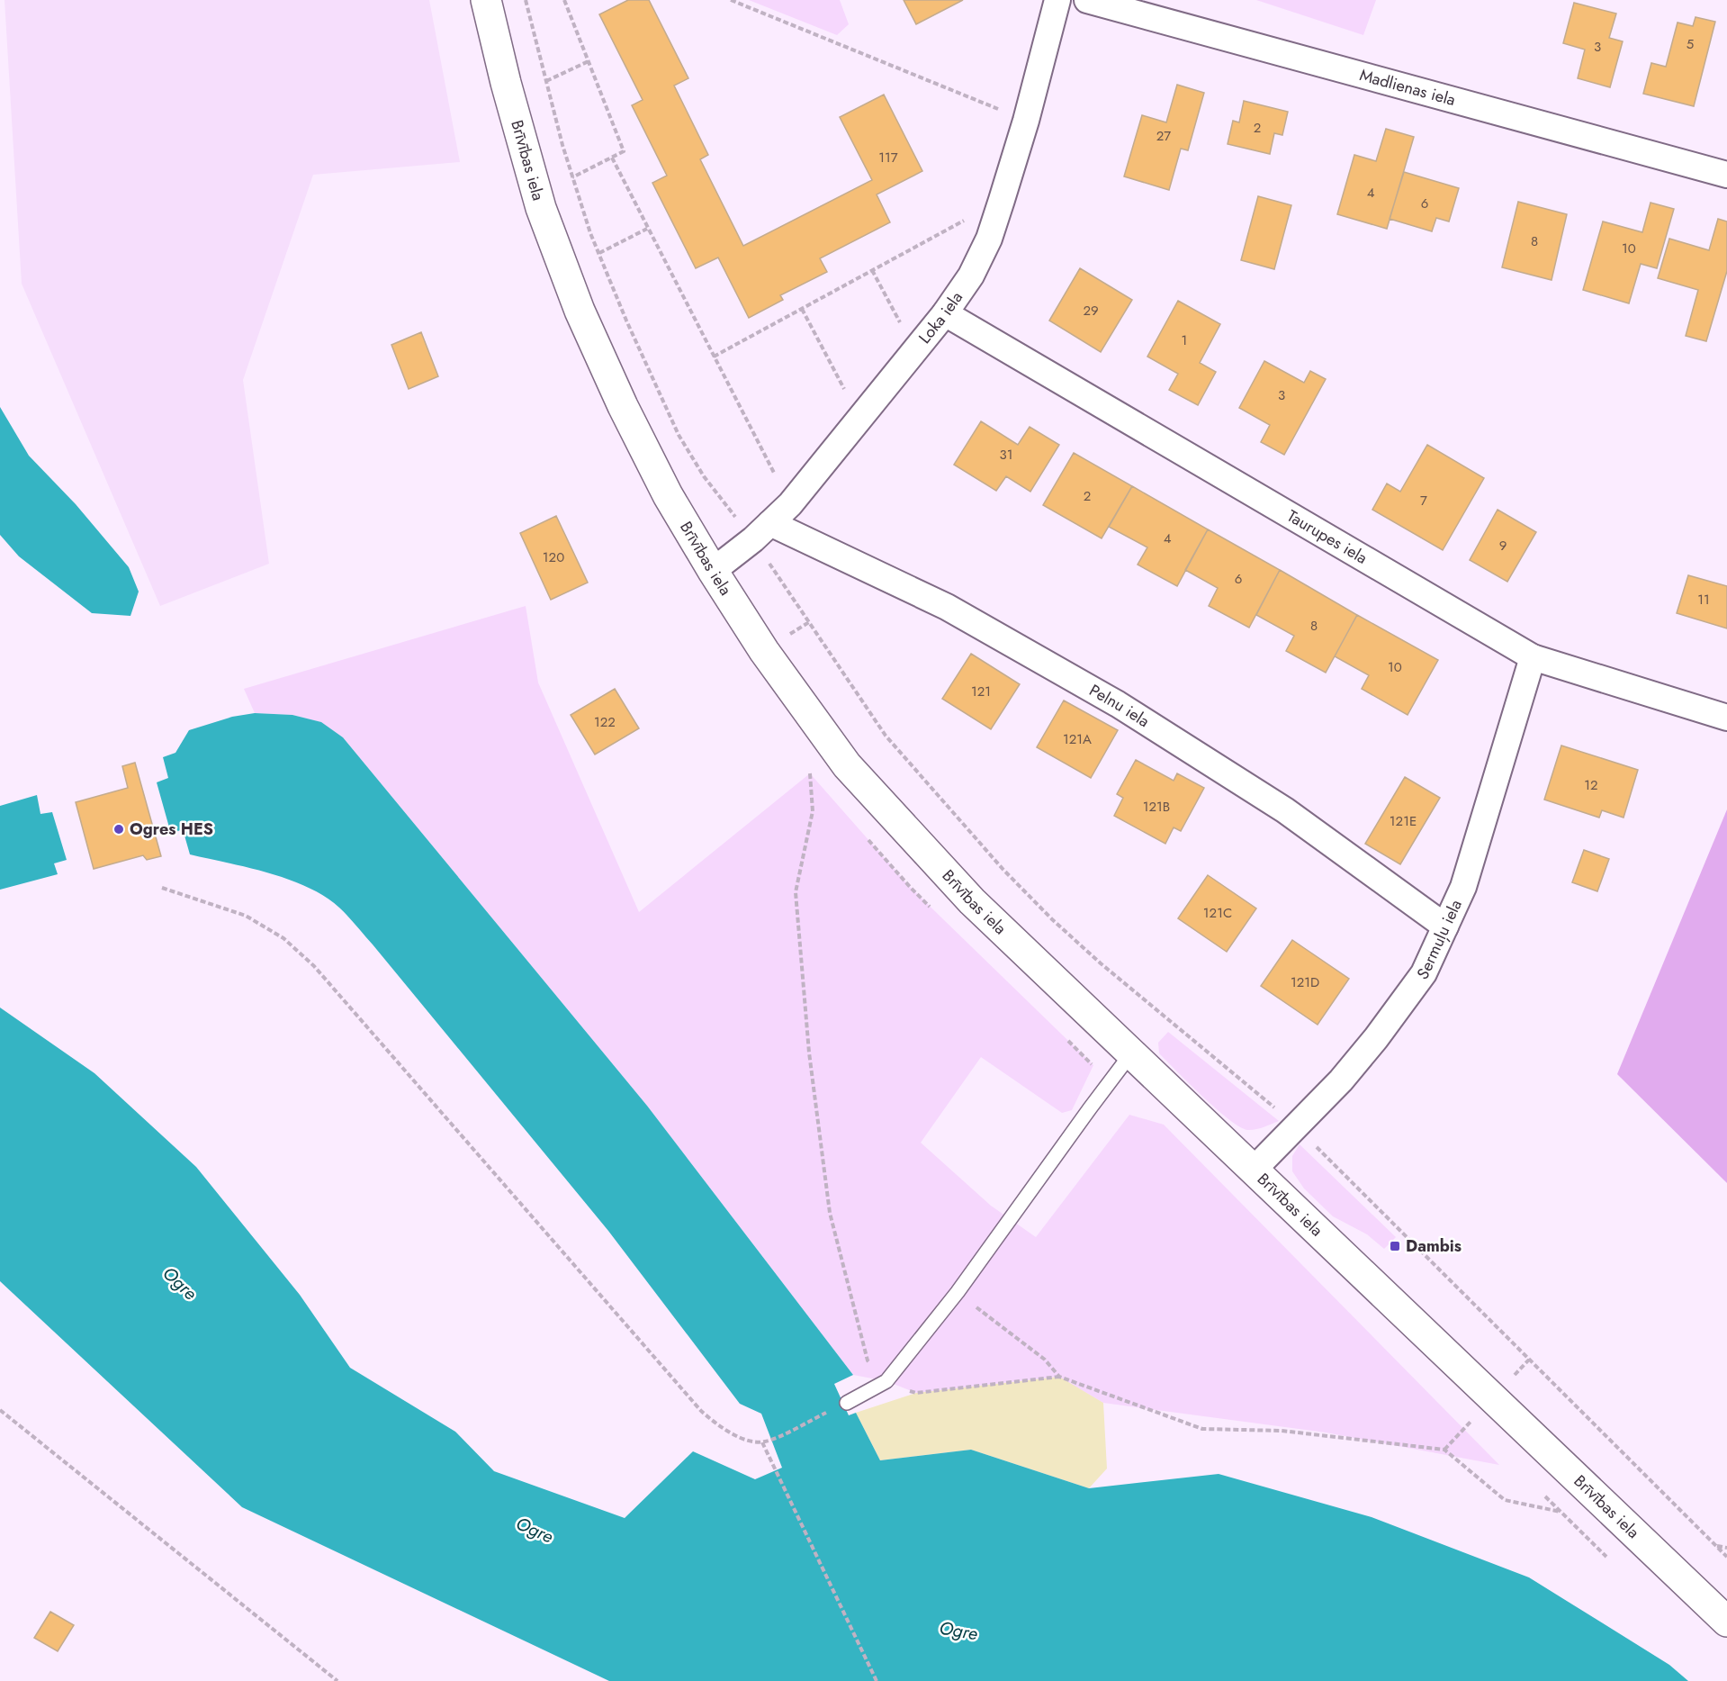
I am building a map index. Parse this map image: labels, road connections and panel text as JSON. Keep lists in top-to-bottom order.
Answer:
{
  "streets": {
    "main road": ["Brīvības iela"],
    "street": [
      "Madlienas iela",
      "Loka iela",
      "Taurupes iela",
      "Pelnu iela",
      "Sermuļu iela"
    ]
  },
  "crossings": [
    ["Brīvības iela", "Loka iela"],
    ["Brīvības iela", "Sermuļu iela"],
    ["Loka iela", "Taurupes iela"],
    ["Loka iela", "Pelnu iela"],
    ["Taurupes iela", "Sermuļu iela"],
    ["Pelnu iela", "Sermuļu iela"]
  ],
  "water": ["Ogre"],
  "places": {
    "other": ["Ogres HES"],
    "transit": ["Dambis"]
  },
  "house_numbers": [
    "5",
    "3",
    "2",
    "27",
    "117",
    "4",
    "6",
    "8",
    "10",
    "29",
    "1",
    "3",
    "31",
    "2",
    "7",
    "4",
    "9",
    "120",
    "6",
    "11",
    "8",
    "10",
    "121",
    "122",
    "121A",
    "12",
    "121B",
    "121E",
    "121C",
    "121D"
  ]
}
